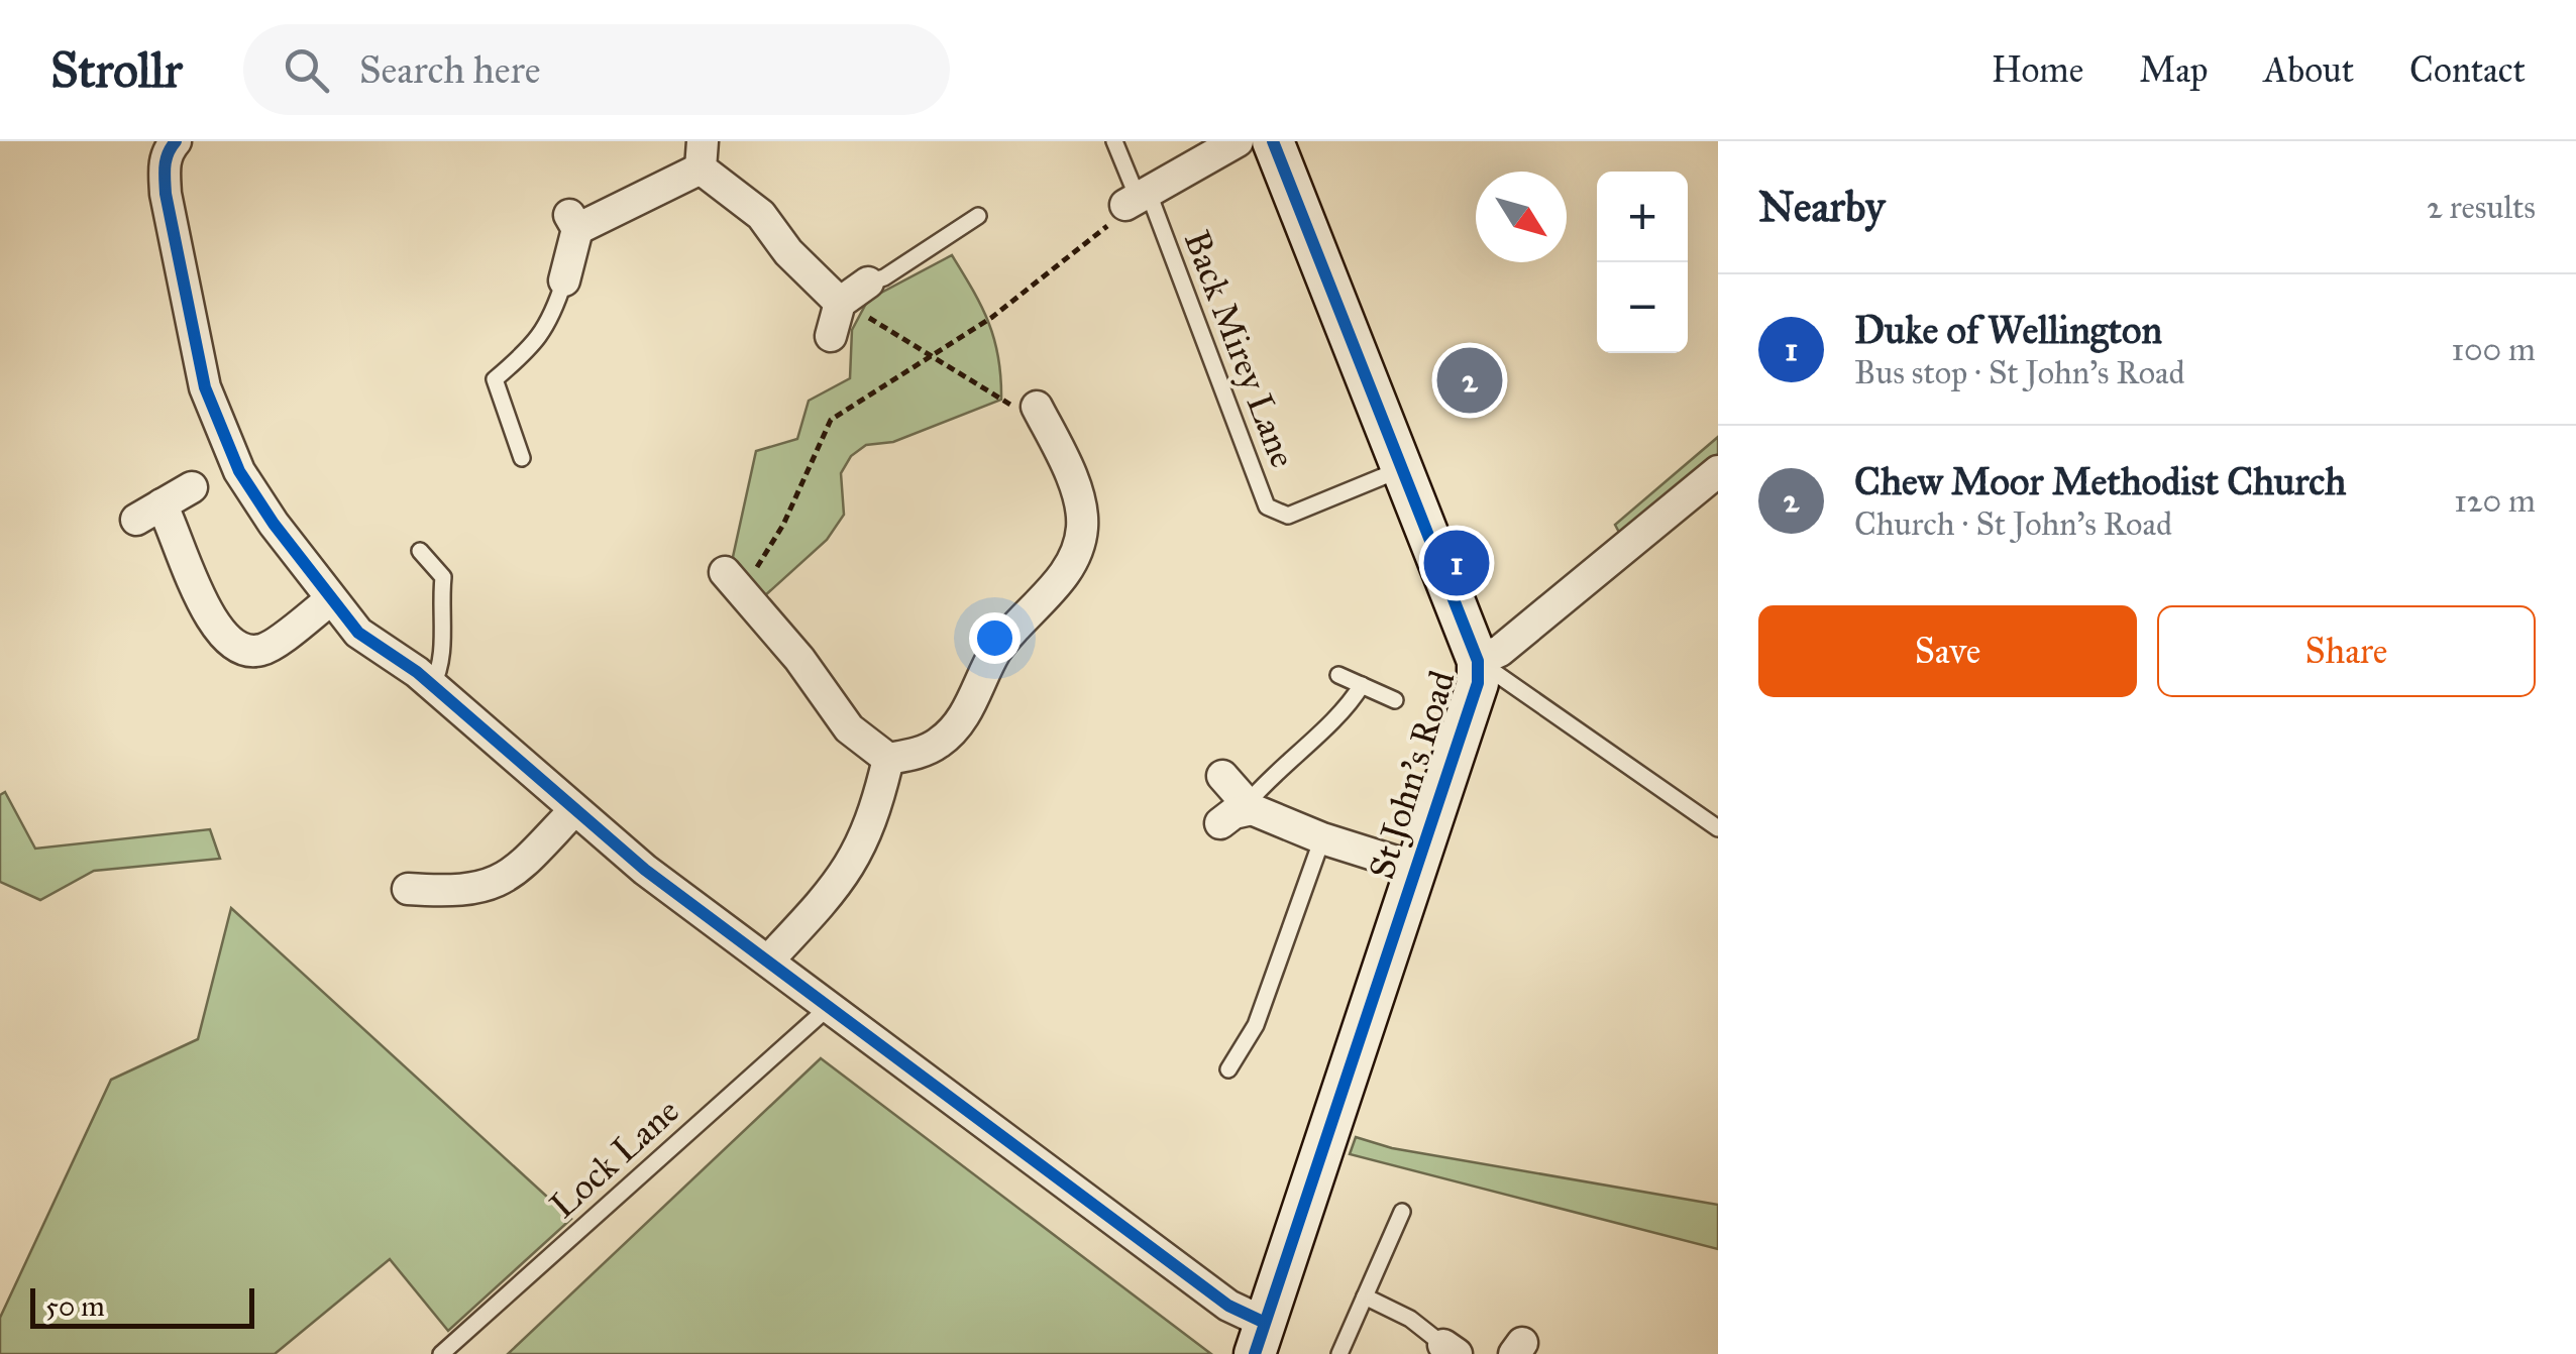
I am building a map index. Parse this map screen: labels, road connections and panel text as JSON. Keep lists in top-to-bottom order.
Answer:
{
  "streets": {
    "street": ["St John's Road"],
    "lane": ["Back Mirey Lane", "Lock Lane"]
  },
  "crossings": [
    ["Back Mirey Lane", "St John's Road"]
  ],
  "scale_bar": "50 m",
  "north": "bottom right",
  "page": {
    "header": "Strollr",
    "search": "Search here",
    "nav": [
      "Home",
      "Map",
      "About",
      "Contact"
    ],
    "heading": ["Nearby", "2 results"],
    "map_buttons": ["+", "−"],
    "list": [
      {
        "mark": "1",
        "name": "Duke of Wellington",
        "note": "Bus stop · St John's Road",
        "value": "100 m"
      },
      {
        "mark": "2",
        "name": "Chew Moor Methodist Church",
        "note": "Church · St John's Road",
        "value": "120 m"
      }
    ],
    "pins": ["2", "1"],
    "buttons": ["Save", "Share"],
    "scale": "50 m"
  }
}
